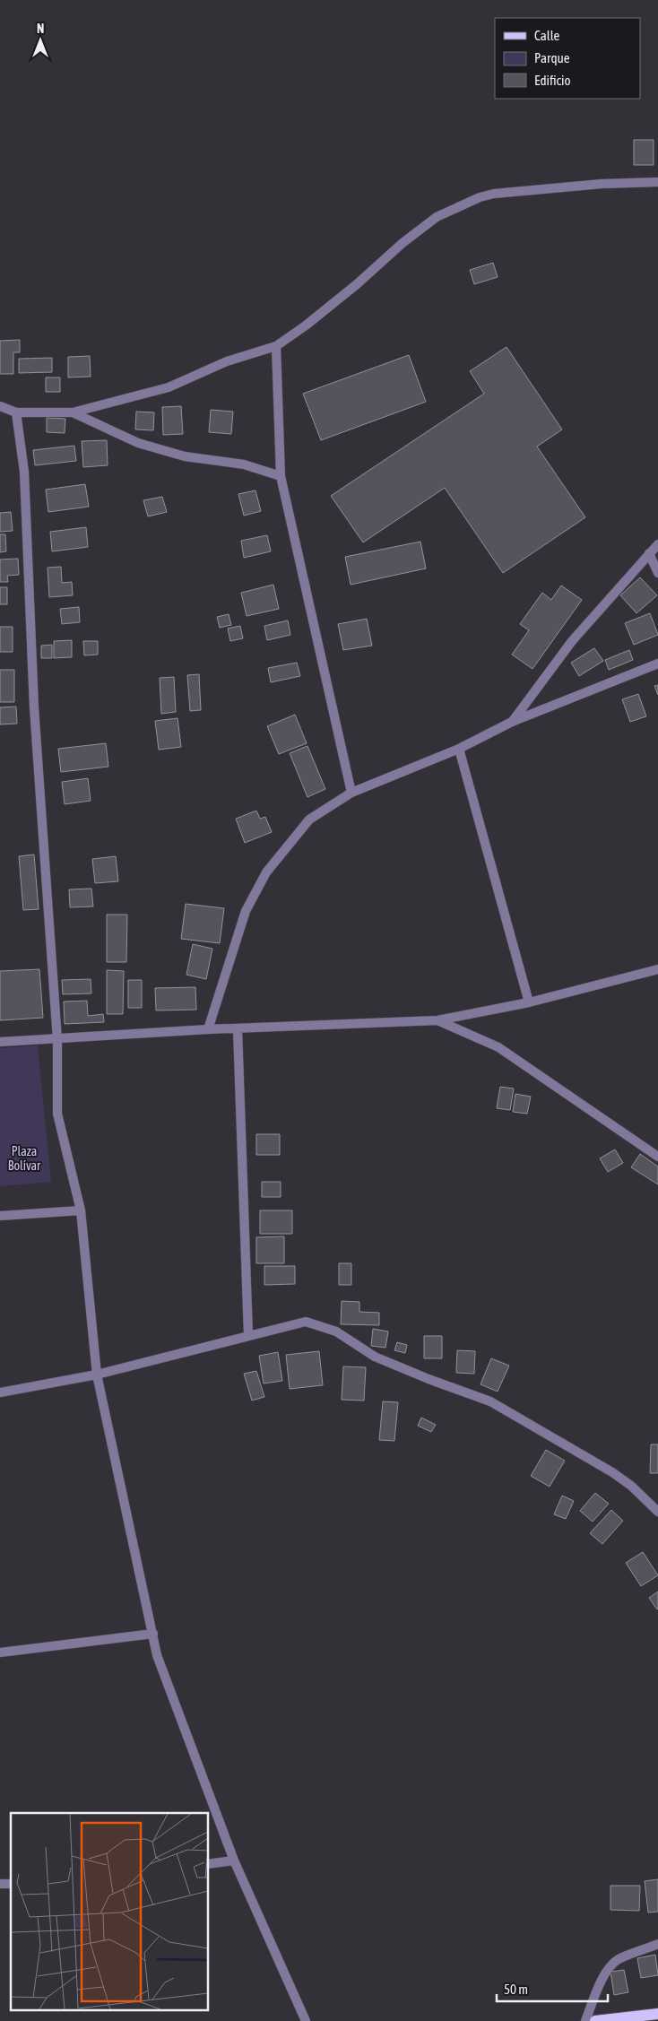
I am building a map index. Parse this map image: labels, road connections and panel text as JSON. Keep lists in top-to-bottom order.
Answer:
{
  "parks": ["Plaza Bolívar"],
  "legend": ["Calle", "Parque", "Edificio"],
  "scale_bar": "50 m",
  "north": "top"
}
